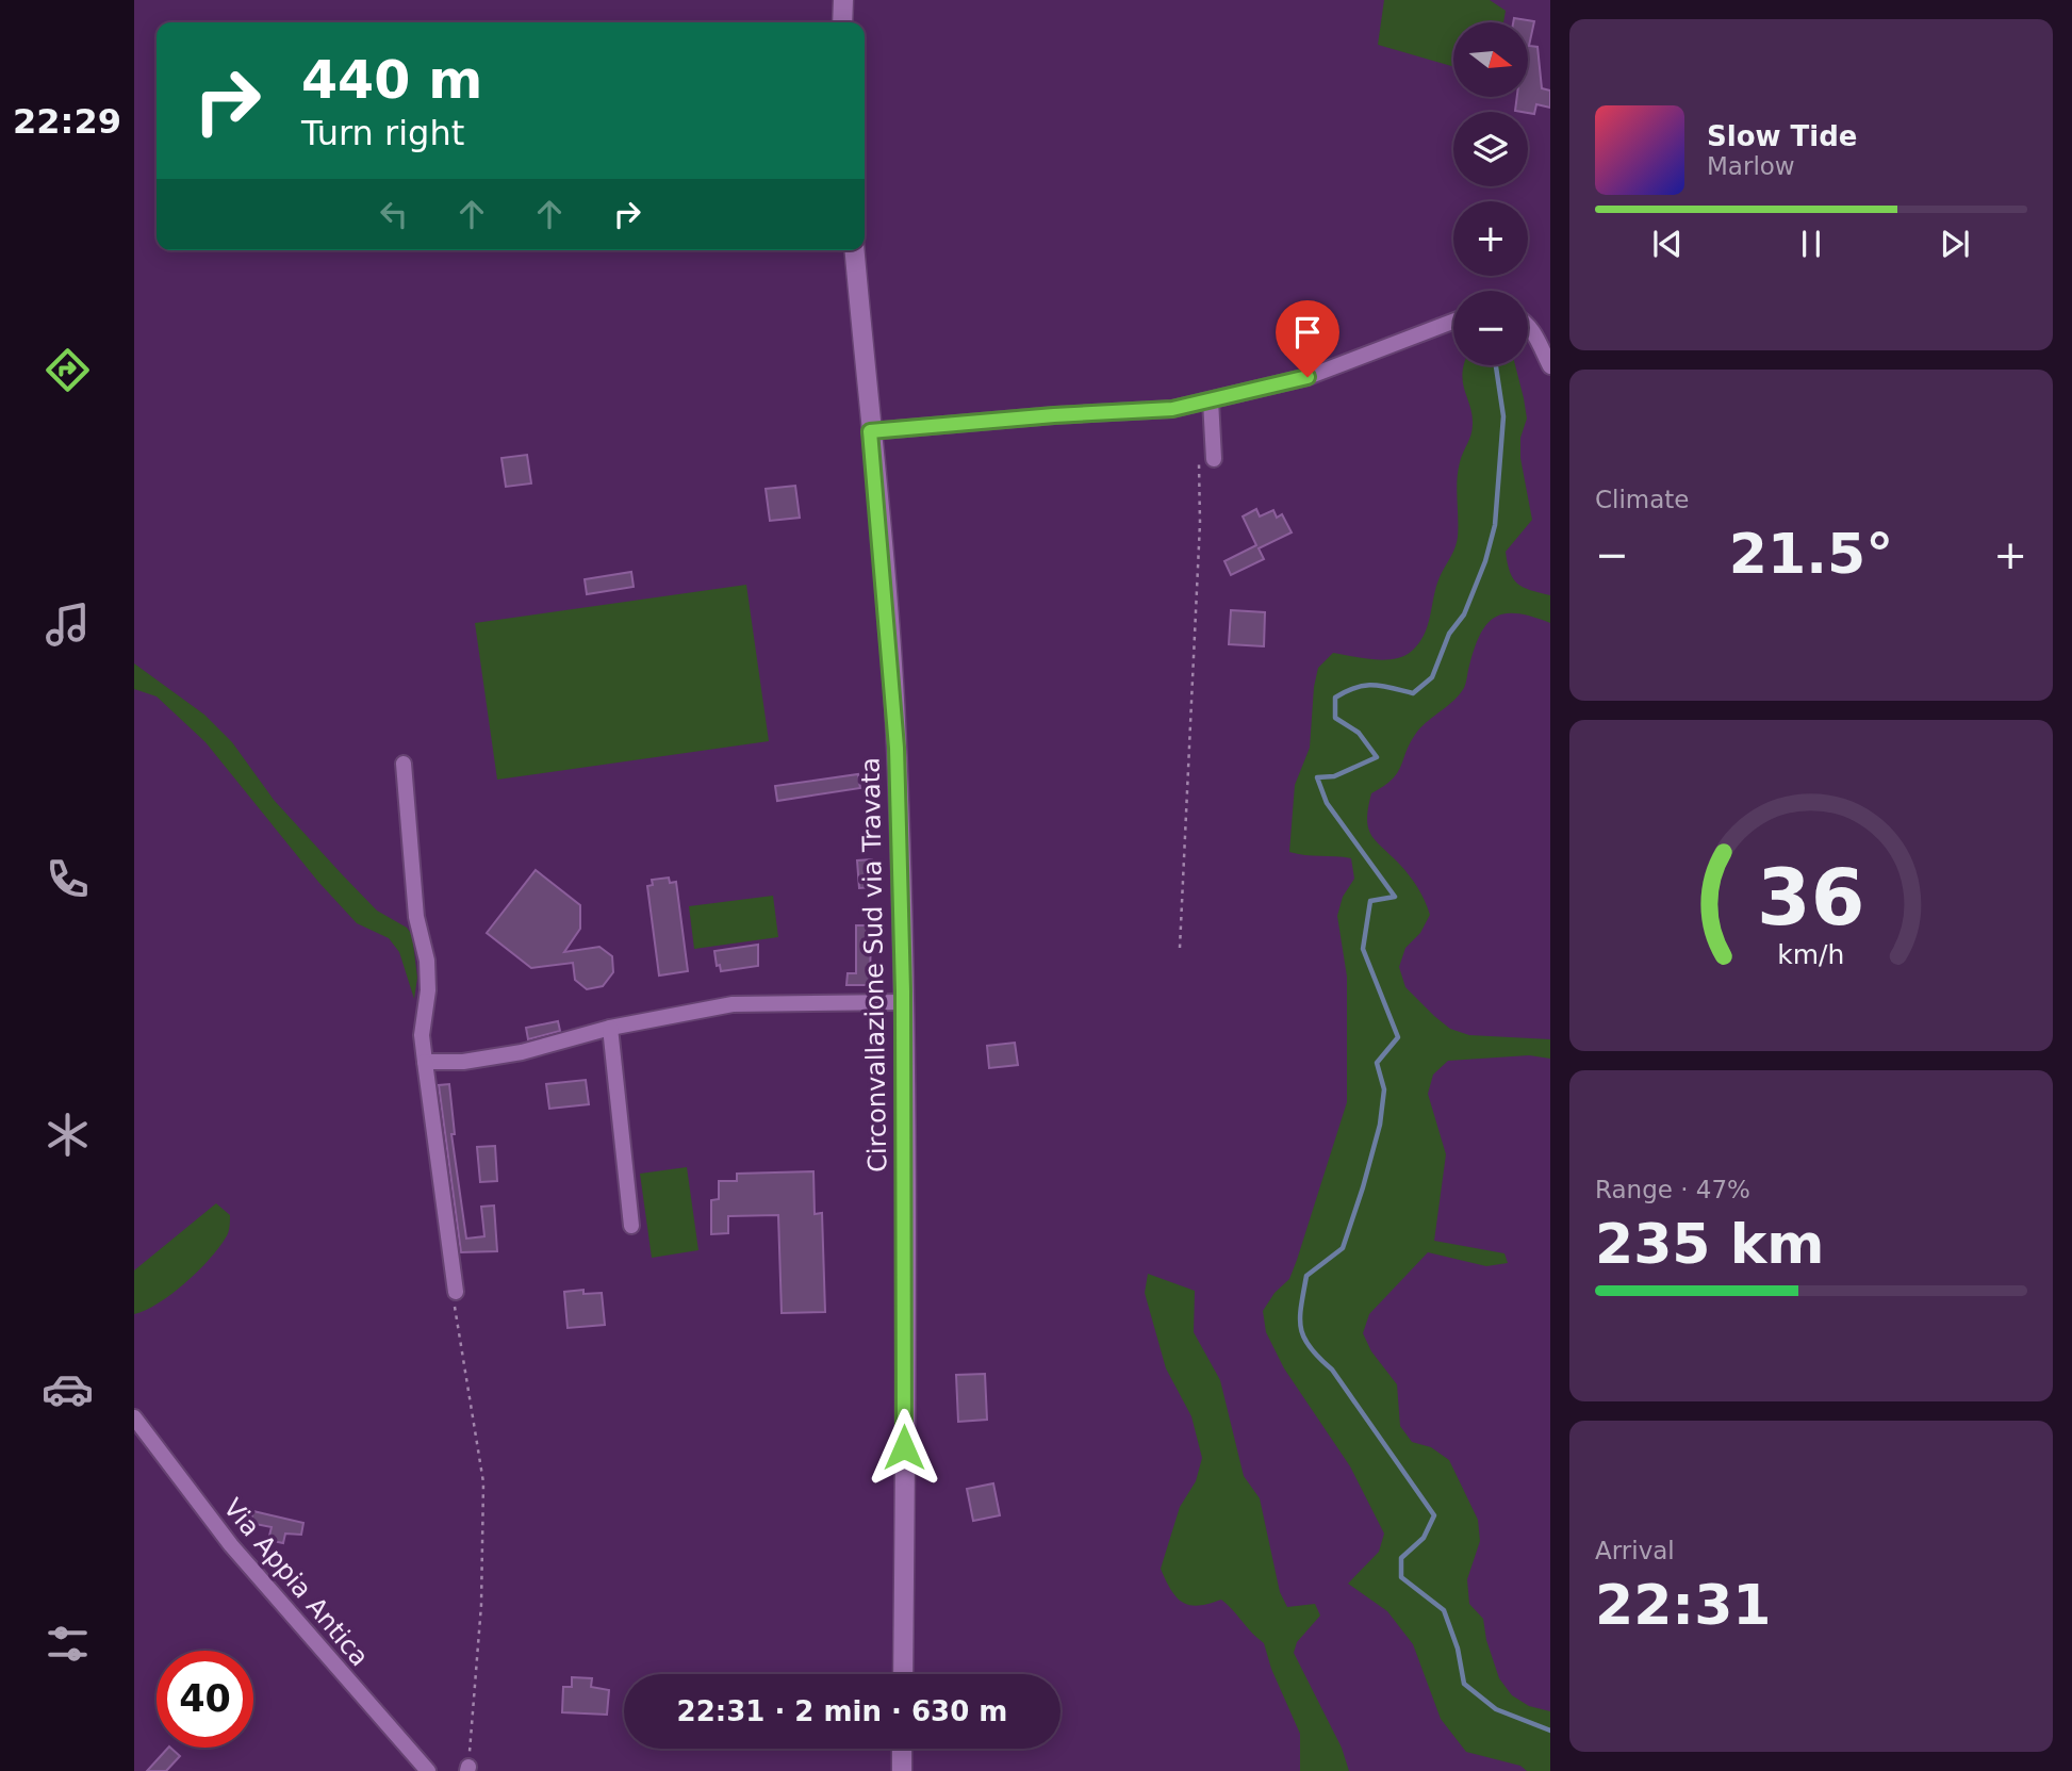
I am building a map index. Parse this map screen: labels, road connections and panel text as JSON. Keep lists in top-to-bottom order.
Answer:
{
  "streets": {
    "street": ["Circonvallazione Sud via Travata", "Via Appia Antica"]
  },
  "north": "right",
  "page": {
    "tabs": "22:29",
    "map_buttons": ["+", "−"],
    "turn": ["440 m", "Turn right"],
    "song": ["Slow Tide", "Marlow"],
    "tile": [
      "Climate",
      ["Range · 47%", "235 km"],
      ["Arrival", "22:31"]
    ],
    "heat": ["−", "21.5°", "+"],
    "limit": "40",
    "trip": "22:31 · 2 min · 630 m",
    "gauge": ["36", "km/h"]
  }
}
